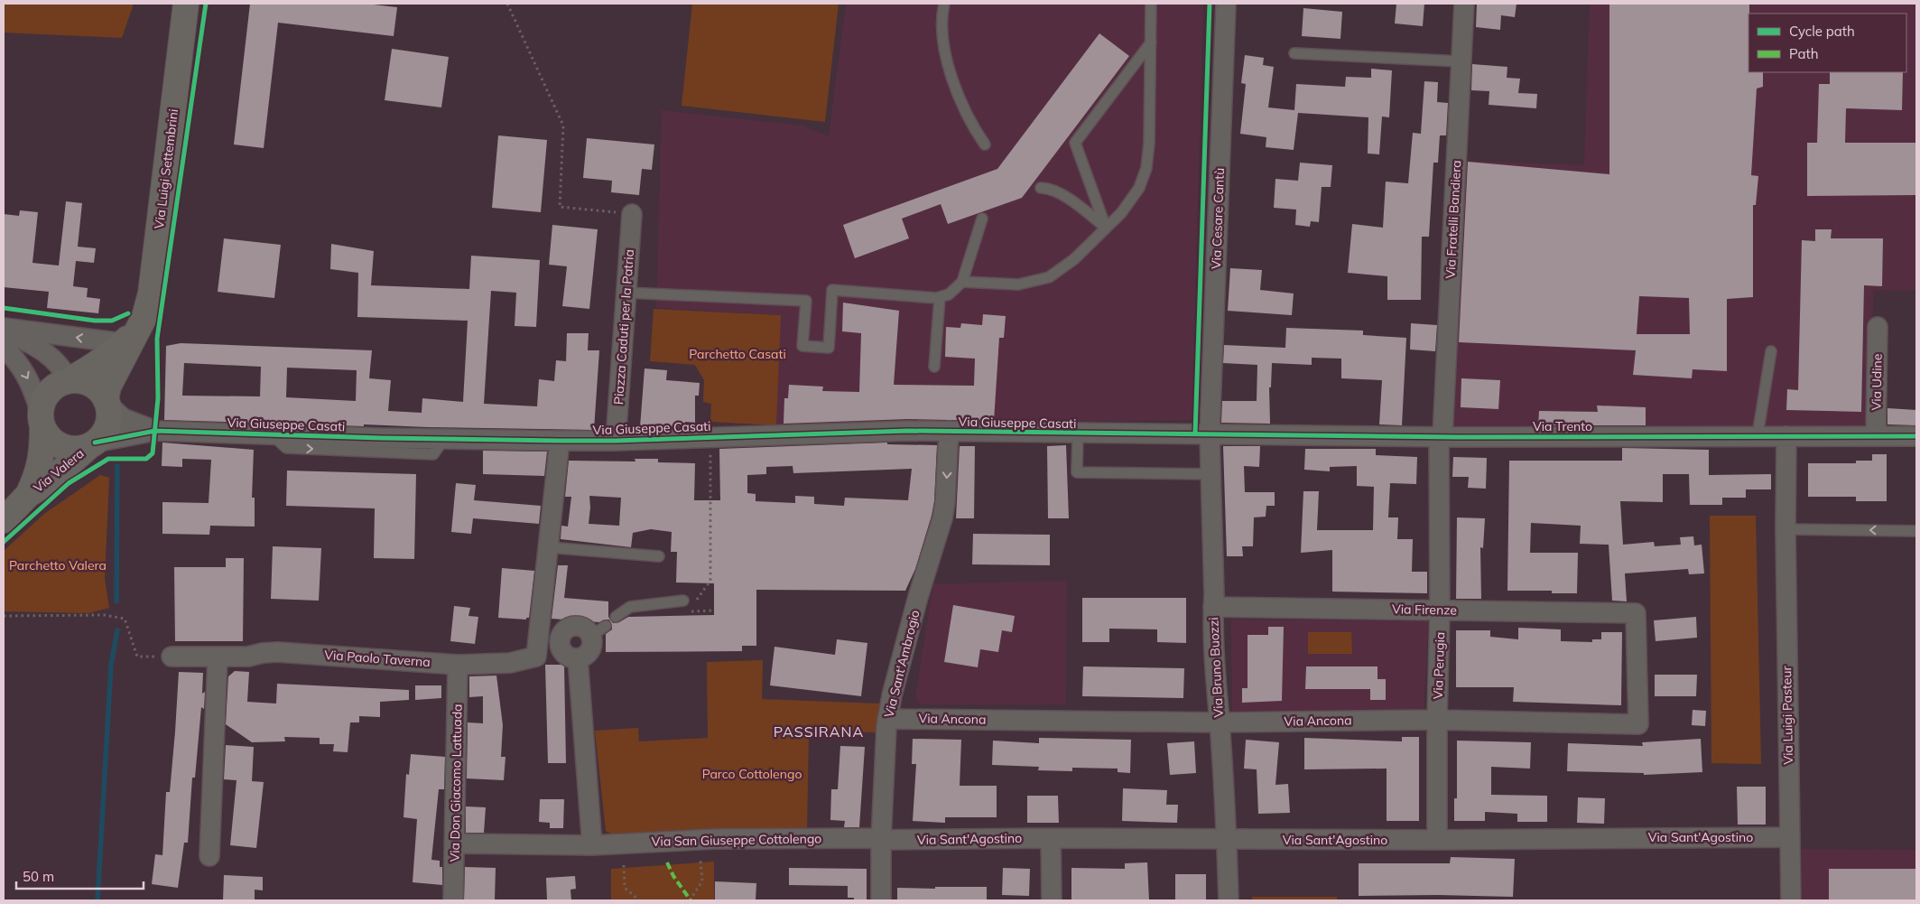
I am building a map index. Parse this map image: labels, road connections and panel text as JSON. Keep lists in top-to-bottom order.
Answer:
{
  "streets": {
    "street": [
      "Via Luigi Settembrini",
      "Via Cesare Cantù",
      "Via Fratelli Bandiera",
      "Piazza Caduti per la Patria",
      "Via Udine",
      "Via Giuseppe Casati",
      "Via Trento",
      "Via Valera",
      "Via Firenze",
      "Via Paolo Taverna",
      "Via Sant'Ambrogio",
      "Via Perugia",
      "Via Bruno Buozzi",
      "Via Luigi Pasteur",
      "Via Ancona",
      "Via Don Giacomo Lattuada",
      "Via Sant'Agostino",
      "Via San Giuseppe Cottolengo"
    ]
  },
  "crossings": [
    ["Via Luigi Settembrini", "Via Giuseppe Casati"],
    ["Via Luigi Settembrini", "Via Valera"],
    ["Via Cesare Cantù", "Via Giuseppe Casati"],
    ["Via Cesare Cantù", "Via Trento"],
    ["Via Cesare Cantù", "Via Bruno Buozzi"],
    ["Via Fratelli Bandiera", "Via Trento"],
    ["Via Fratelli Bandiera", "Via Perugia"],
    ["Piazza Caduti per la Patria", "Via Giuseppe Casati"],
    ["Via Udine", "Via Trento"],
    ["Via Giuseppe Casati", "Via Trento"],
    ["Via Giuseppe Casati", "Via Valera"],
    ["Via Giuseppe Casati", "Via Sant'Ambrogio"],
    ["Via Giuseppe Casati", "Via Bruno Buozzi"],
    ["Via Trento", "Via Perugia"],
    ["Via Trento", "Via Bruno Buozzi"],
    ["Via Trento", "Via Luigi Pasteur"],
    ["Via Firenze", "Via Perugia"],
    ["Via Firenze", "Via Bruno Buozzi"],
    ["Via Firenze", "Via Ancona"],
    ["Via Paolo Taverna", "Via Don Giacomo Lattuada"],
    ["Via Sant'Ambrogio", "Via Ancona"],
    ["Via Sant'Ambrogio", "Via Sant'Agostino"],
    ["Via Sant'Ambrogio", "Via San Giuseppe Cottolengo"],
    ["Via Perugia", "Via Ancona"],
    ["Via Perugia", "Via Sant'Agostino"],
    ["Via Bruno Buozzi", "Via Ancona"],
    ["Via Bruno Buozzi", "Via Sant'Agostino"],
    ["Via Luigi Pasteur", "Via Sant'Agostino"],
    ["Via Don Giacomo Lattuada", "Via San Giuseppe Cottolengo"],
    ["Via Sant'Agostino", "Via San Giuseppe Cottolengo"]
  ],
  "one_way": ["Via Sant'Ambrogio"],
  "districts": ["PASSIRANA"],
  "parks": ["Parchetto Casati", "Parchetto Valera", "Parco Cottolengo"],
  "legend": ["Cycle path", "Path"],
  "scale_bar": "50 m"
}
